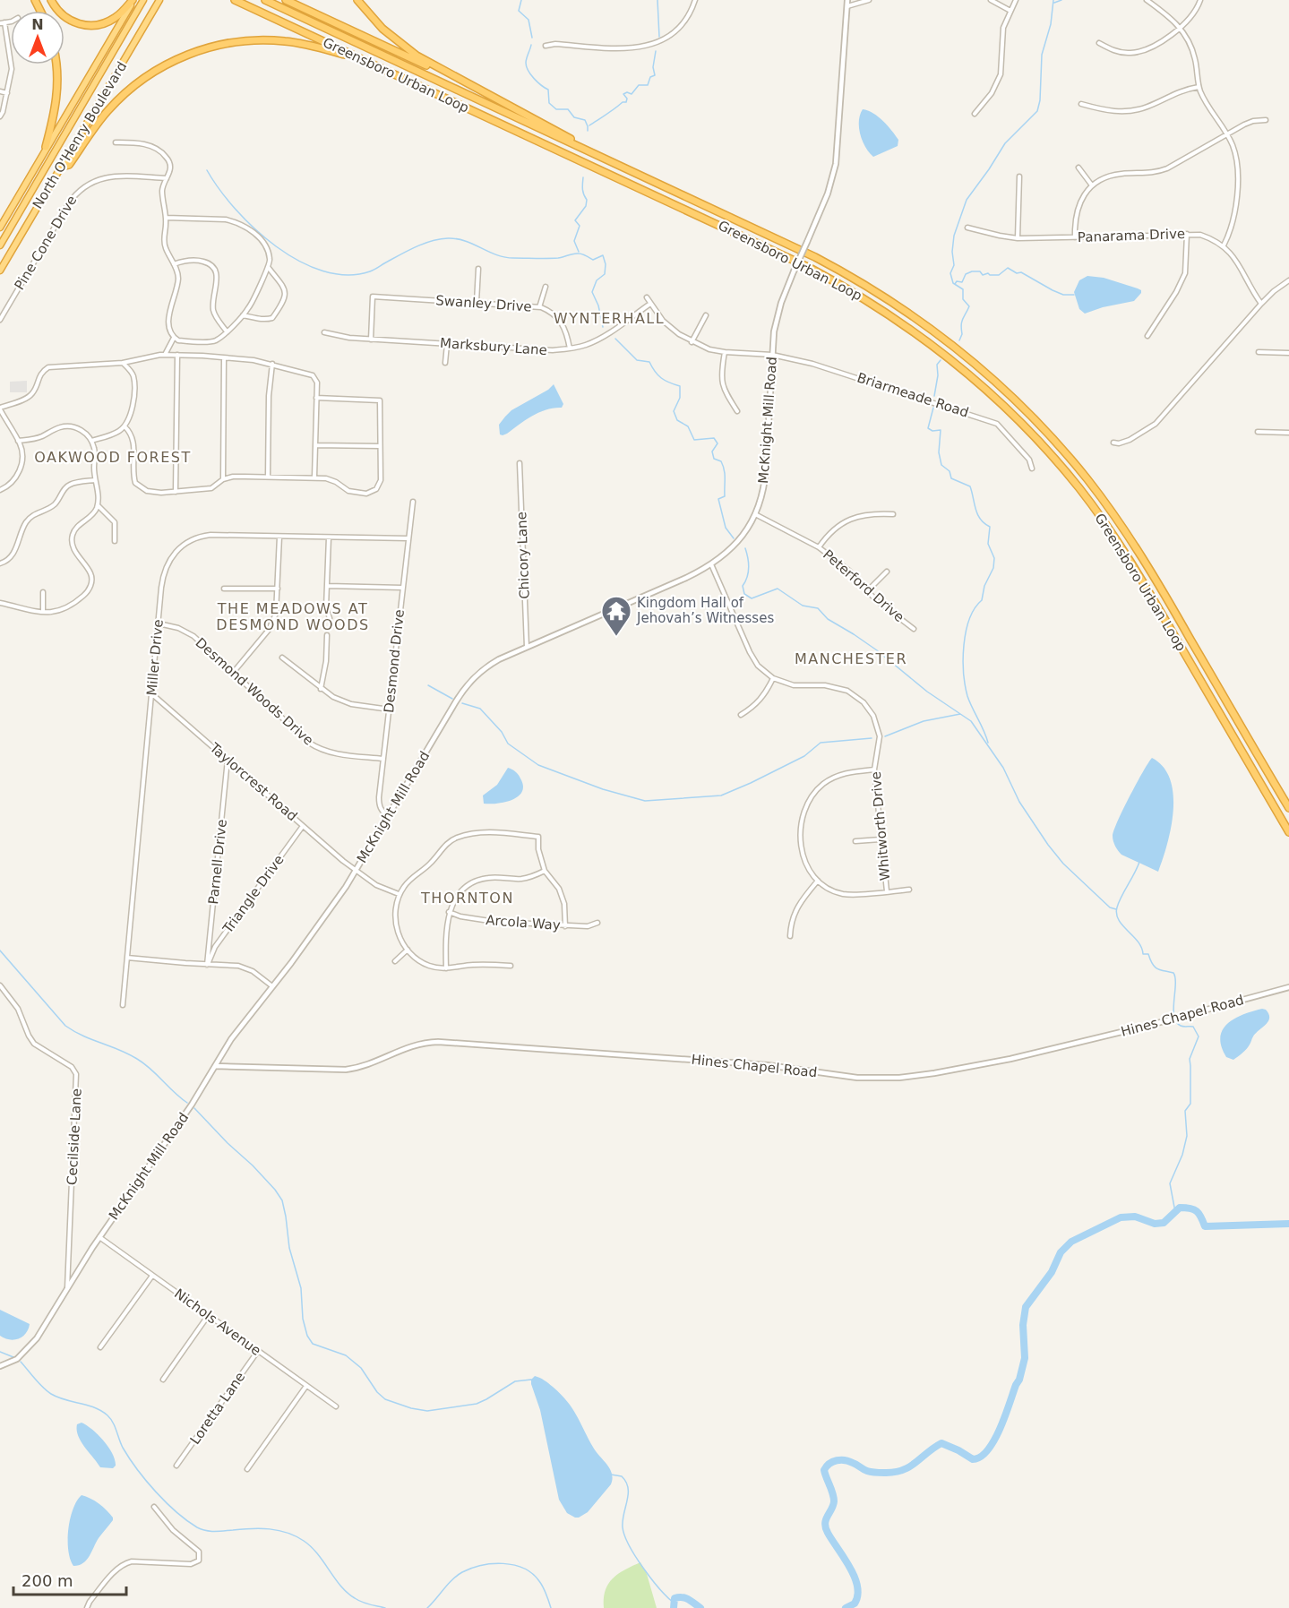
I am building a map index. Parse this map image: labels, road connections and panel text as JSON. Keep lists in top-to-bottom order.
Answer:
{
  "streets": {
    "highway": ["Greensboro Urban Loop", "North O'Henry Boulevard"],
    "street": [
      "Panarama Drive",
      "Pine Cone Drive",
      "Swanley Drive",
      "Marksbury Lane",
      "Briarmeade Road",
      "McKnight Mill Road",
      "Chicory Lane",
      "Peterford Drive",
      "Miller Drive",
      "Desmond Drive",
      "Desmond Woods Drive",
      "Taylorcrest Road",
      "Whitworth Drive",
      "Parnell Drive",
      "Triangle Drive",
      "Arcola Way",
      "Hines Chapel Road",
      "Cecilside Lane",
      "Nichols Avenue",
      "Loretta Lane"
    ]
  },
  "crossings": [
    ["Swanley Drive", "Marksbury Lane"],
    ["Marksbury Lane", "Briarmeade Road"],
    ["Briarmeade Road", "McKnight Mill Road"],
    ["McKnight Mill Road", "Chicory Lane"],
    ["McKnight Mill Road", "Peterford Drive"],
    ["McKnight Mill Road", "Desmond Drive"],
    ["McKnight Mill Road", "Taylorcrest Road"],
    ["McKnight Mill Road", "Whitworth Drive"],
    ["McKnight Mill Road", "Hines Chapel Road"],
    ["McKnight Mill Road", "Cecilside Lane"],
    ["McKnight Mill Road", "Nichols Avenue"],
    ["Miller Drive", "Desmond Drive"],
    ["Miller Drive", "Desmond Woods Drive"],
    ["Miller Drive", "Taylorcrest Road"],
    ["Desmond Drive", "Desmond Woods Drive"],
    ["Taylorcrest Road", "Parnell Drive"],
    ["Taylorcrest Road", "Triangle Drive"],
    ["Parnell Drive", "Triangle Drive"],
    ["Nichols Avenue", "Loretta Lane"]
  ],
  "districts": [
    "WYNTERHALL",
    "OAKWOOD FOREST",
    "THE MEADOWS AT DESMOND WOODS",
    "MANCHESTER",
    "THORNTON"
  ],
  "places": {
    "temple": ["Kingdom Hall of Jehovah’s Witnesses"]
  },
  "scale_bar": "200 m",
  "north": "top"
}
